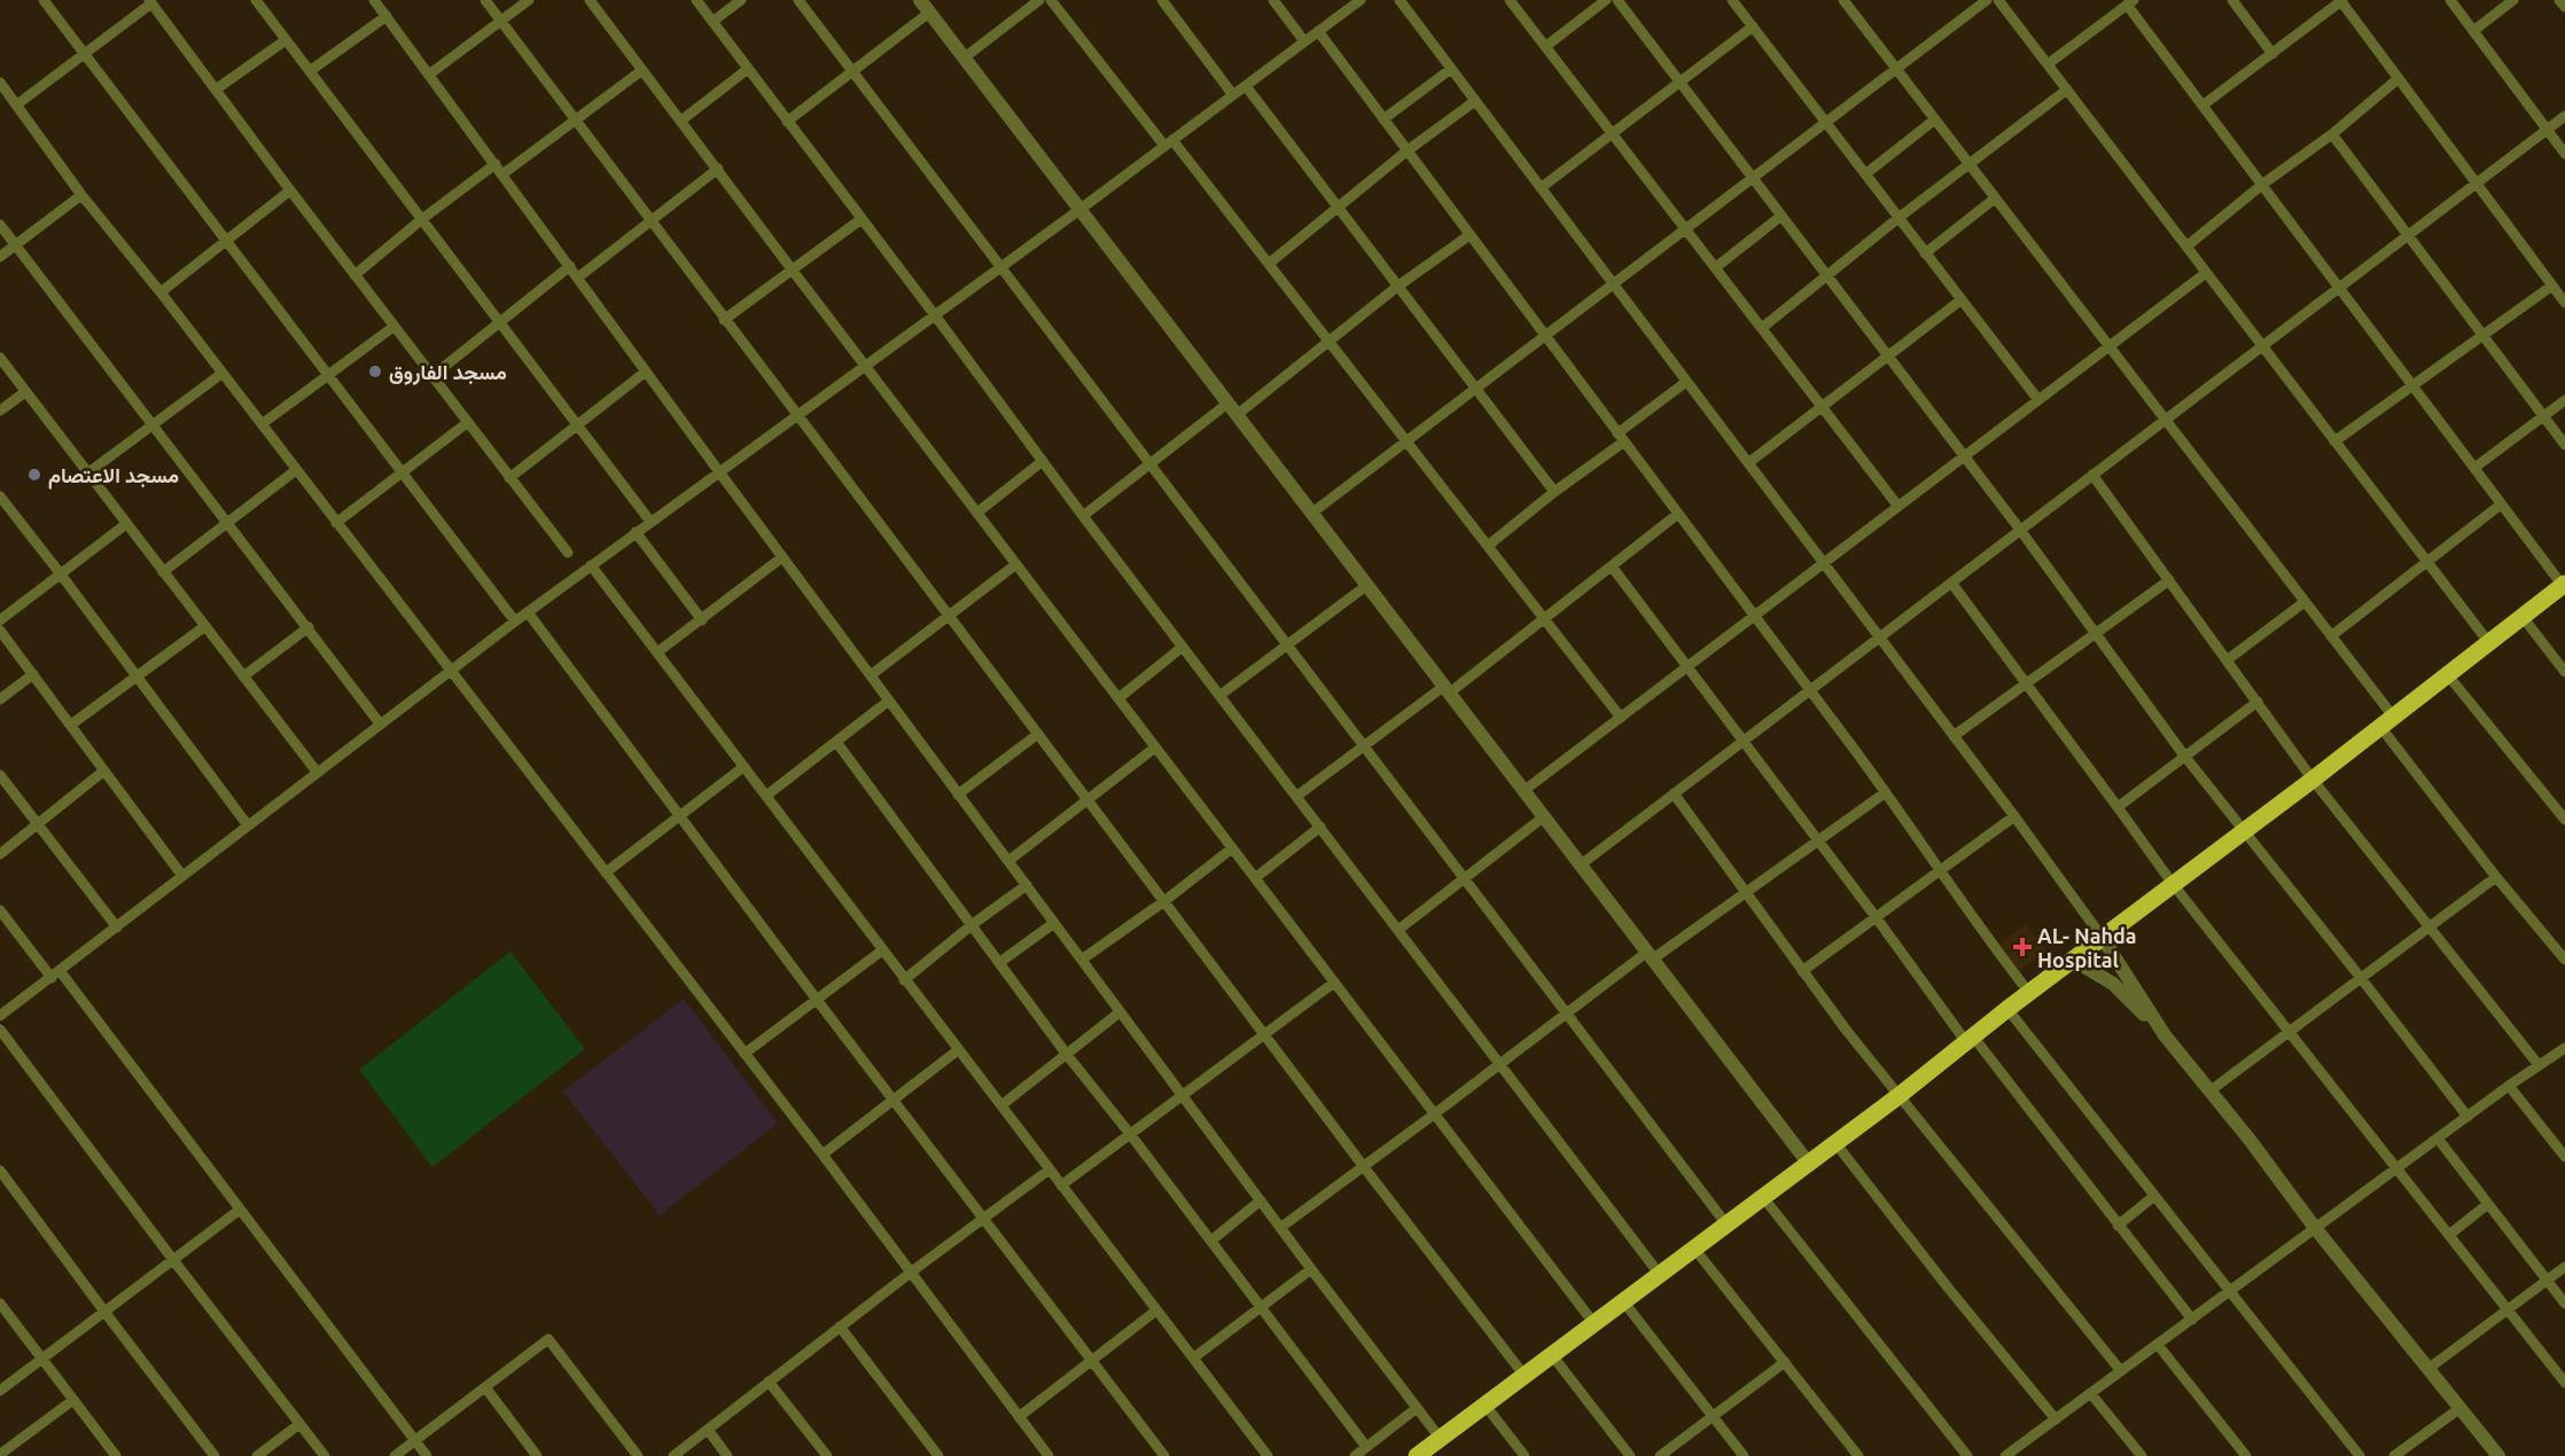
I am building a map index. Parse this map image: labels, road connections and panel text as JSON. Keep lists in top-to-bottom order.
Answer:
{
  "places": {
    "other": ["مسجد الفاروق", "مسجد الاعتصام"],
    "health": ["AL- Nahda Hospital"]
  }
}
